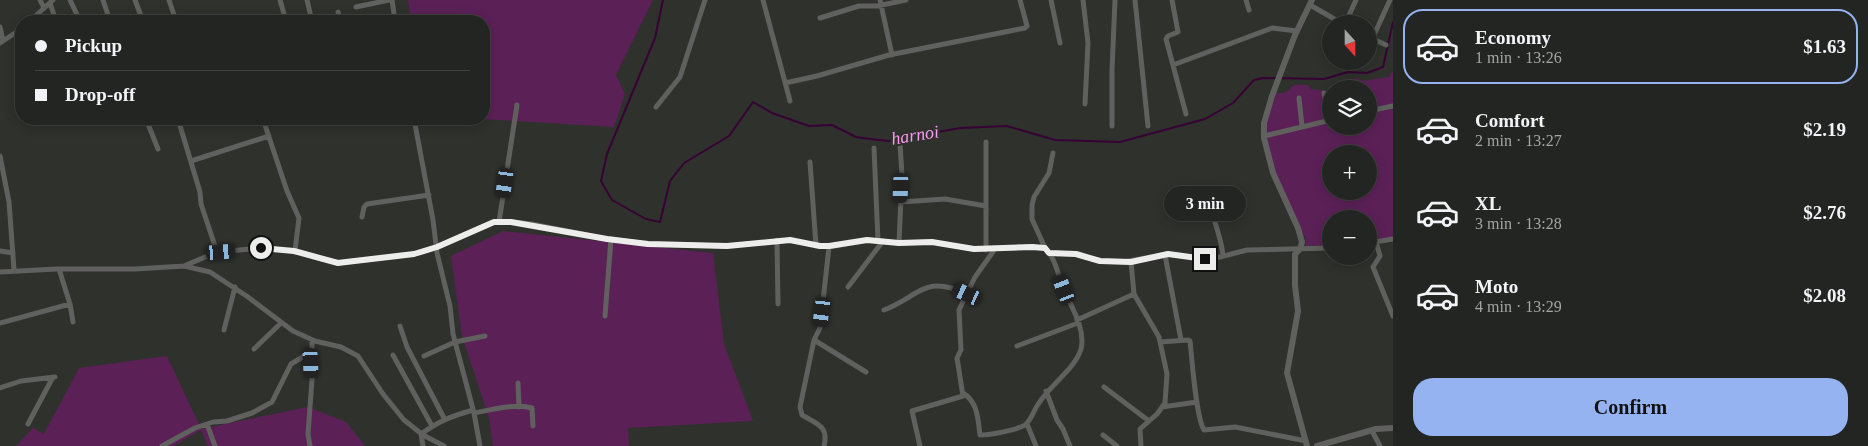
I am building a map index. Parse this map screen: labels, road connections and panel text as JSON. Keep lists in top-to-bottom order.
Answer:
{
  "water": ["harnoi"],
  "north": "bottom",
  "page": {
    "list": [
      {
        "name": "Economy",
        "note": "1 min · 13:26",
        "value": "$1.63"
      },
      {
        "name": "Comfort",
        "note": "2 min · 13:27",
        "value": "$2.19"
      },
      {
        "name": "XL",
        "note": "3 min · 13:28",
        "value": "$2.76"
      },
      {
        "name": "Moto",
        "note": "4 min · 13:29",
        "value": "$2.08"
      }
    ],
    "map_buttons": ["+", "−"],
    "banner": ["Pickup", "Drop-off"],
    "bubble": "3 min",
    "buttons": "Confirm"
  }
}
